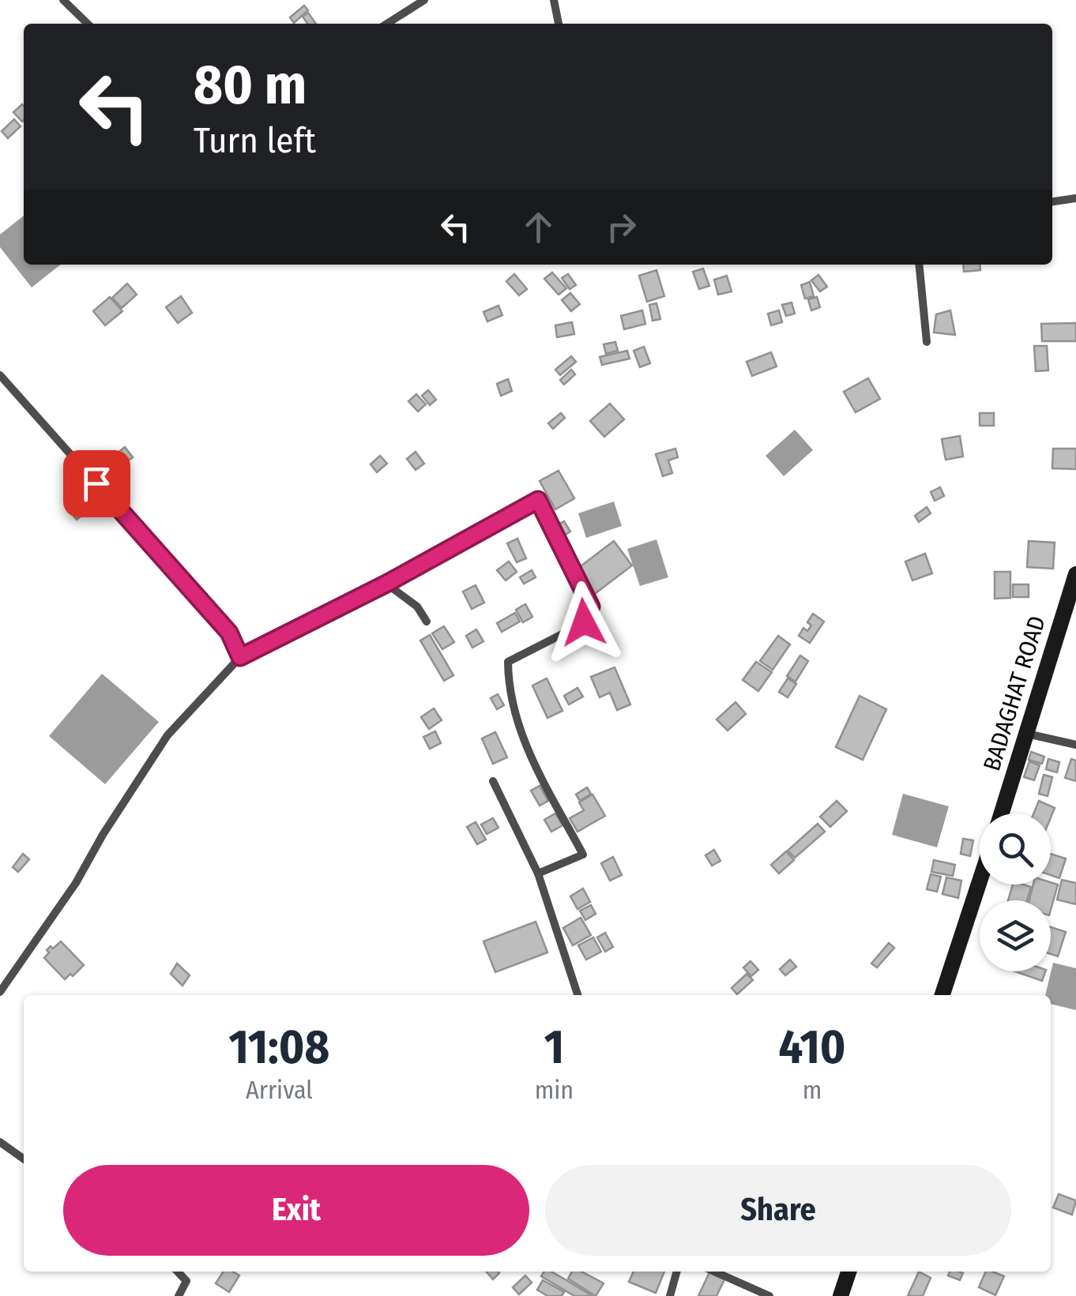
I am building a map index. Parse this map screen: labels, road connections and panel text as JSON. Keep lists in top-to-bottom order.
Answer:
{
  "streets": {
    "main road": ["BADAGHAT ROAD"]
  },
  "page": {
    "turn": ["80 m", "Turn left"],
    "eta": [
      "11:08",
      "Arrival",
      "1",
      "min",
      "410",
      "m"
    ],
    "buttons": ["Exit", "Share"]
  }
}
